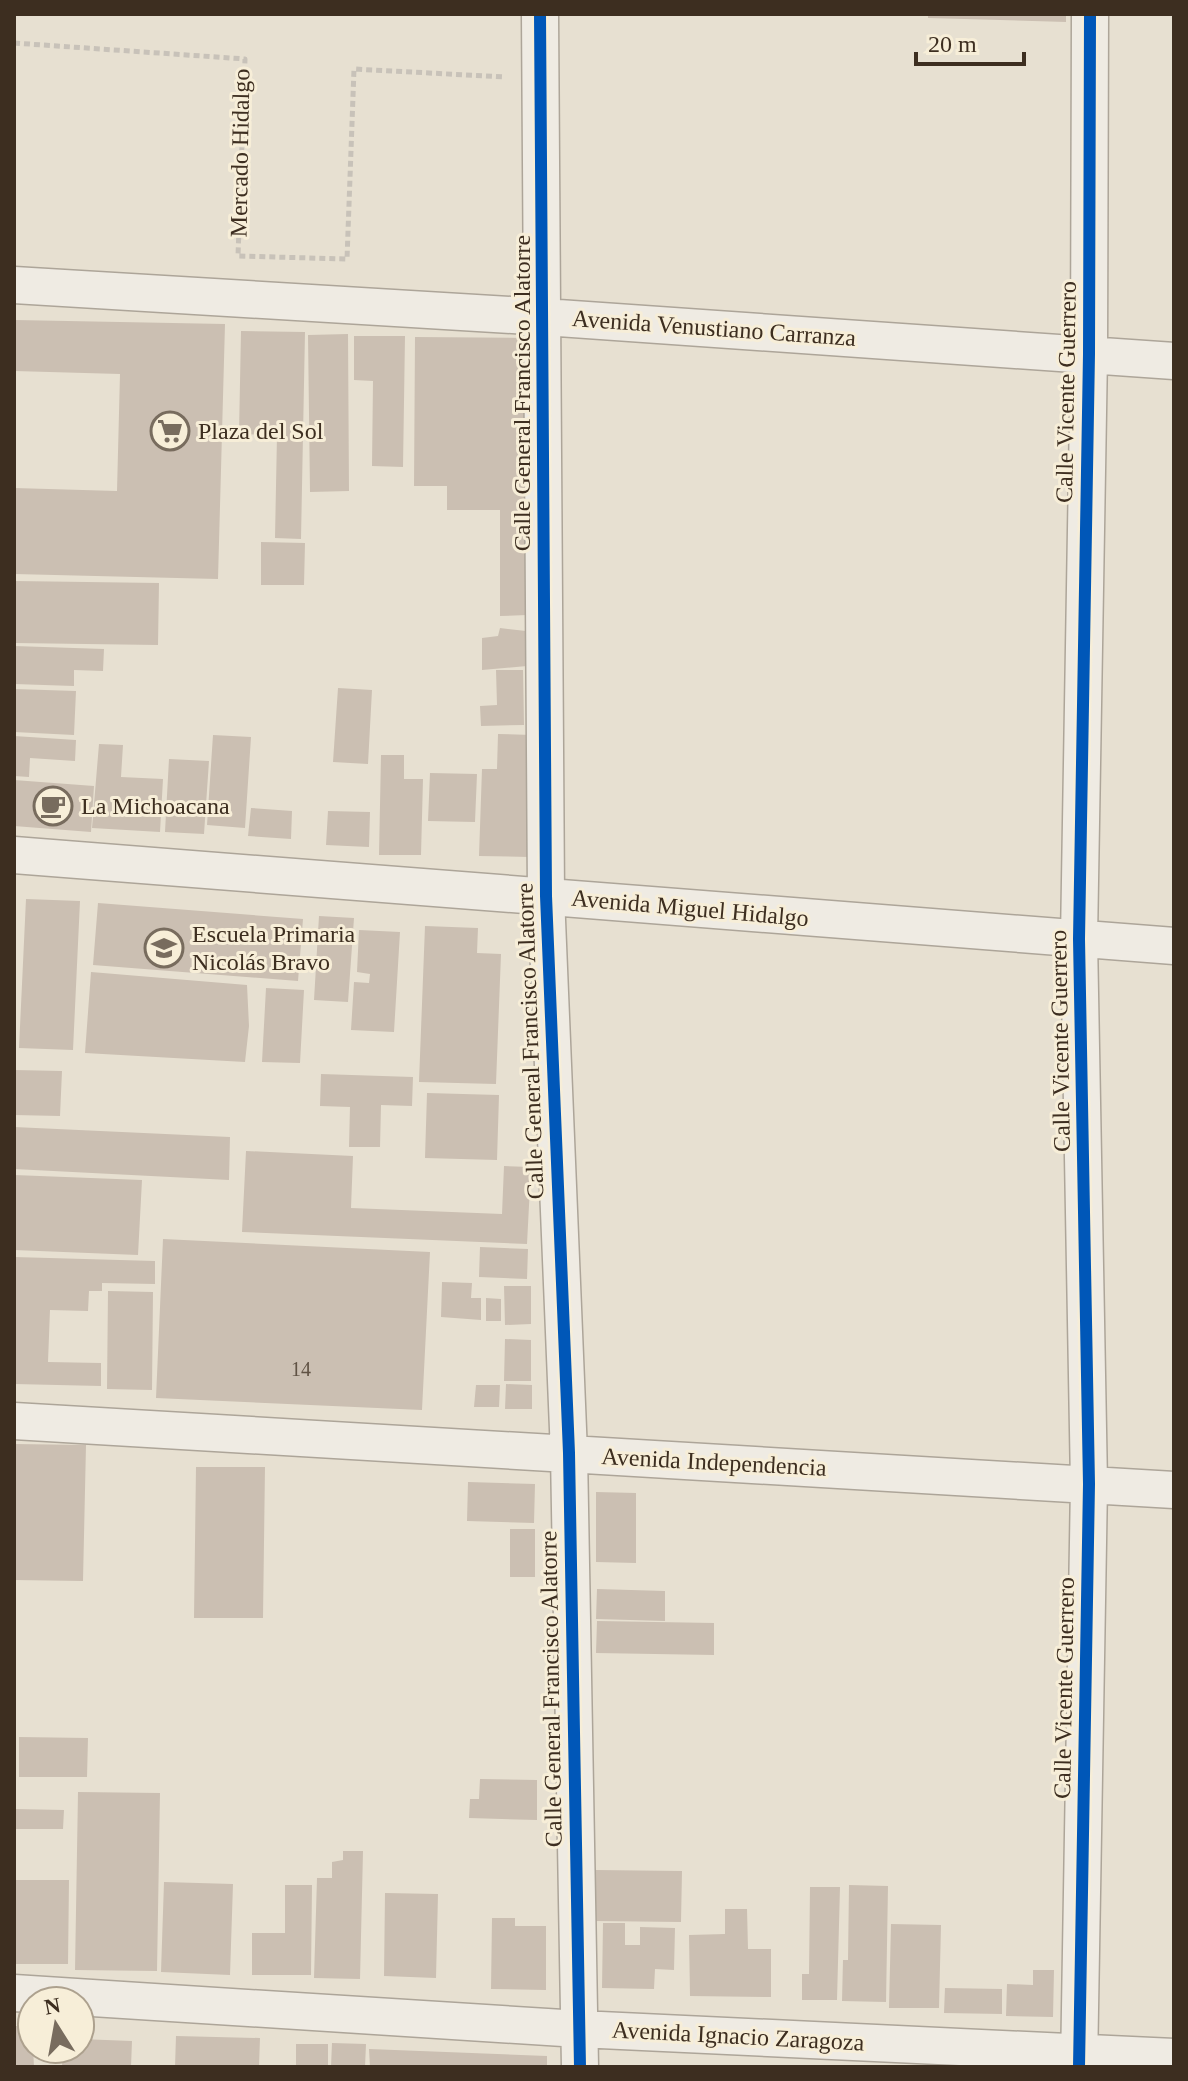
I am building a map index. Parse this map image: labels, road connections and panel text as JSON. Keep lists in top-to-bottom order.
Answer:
{
  "streets": {
    "street": [
      "Avenida Venustiano Carranza",
      "Calle Vicente Guerrero",
      "Calle General Francisco Alatorre",
      "Avenida Miguel Hidalgo",
      "Avenida Independencia",
      "Avenida Ignacio Zaragoza"
    ],
    "path": ["Mercado Hidalgo"]
  },
  "crossings": [
    ["Avenida Venustiano Carranza", "Calle Vicente Guerrero"],
    ["Avenida Venustiano Carranza", "Calle General Francisco Alatorre"],
    ["Calle Vicente Guerrero", "Avenida Miguel Hidalgo"],
    ["Calle Vicente Guerrero", "Avenida Independencia"],
    ["Calle Vicente Guerrero", "Avenida Ignacio Zaragoza"],
    ["Calle General Francisco Alatorre", "Avenida Miguel Hidalgo"],
    ["Calle General Francisco Alatorre", "Avenida Independencia"],
    ["Calle General Francisco Alatorre", "Avenida Ignacio Zaragoza"]
  ],
  "places": {
    "supermarket": ["Plaza del Sol"],
    "cafe": ["La Michoacana"],
    "school or university": ["Escuela Primaria Nicolás Bravo"]
  },
  "house_numbers": ["14"],
  "scale_bar": "20 m",
  "north": "top"
}
